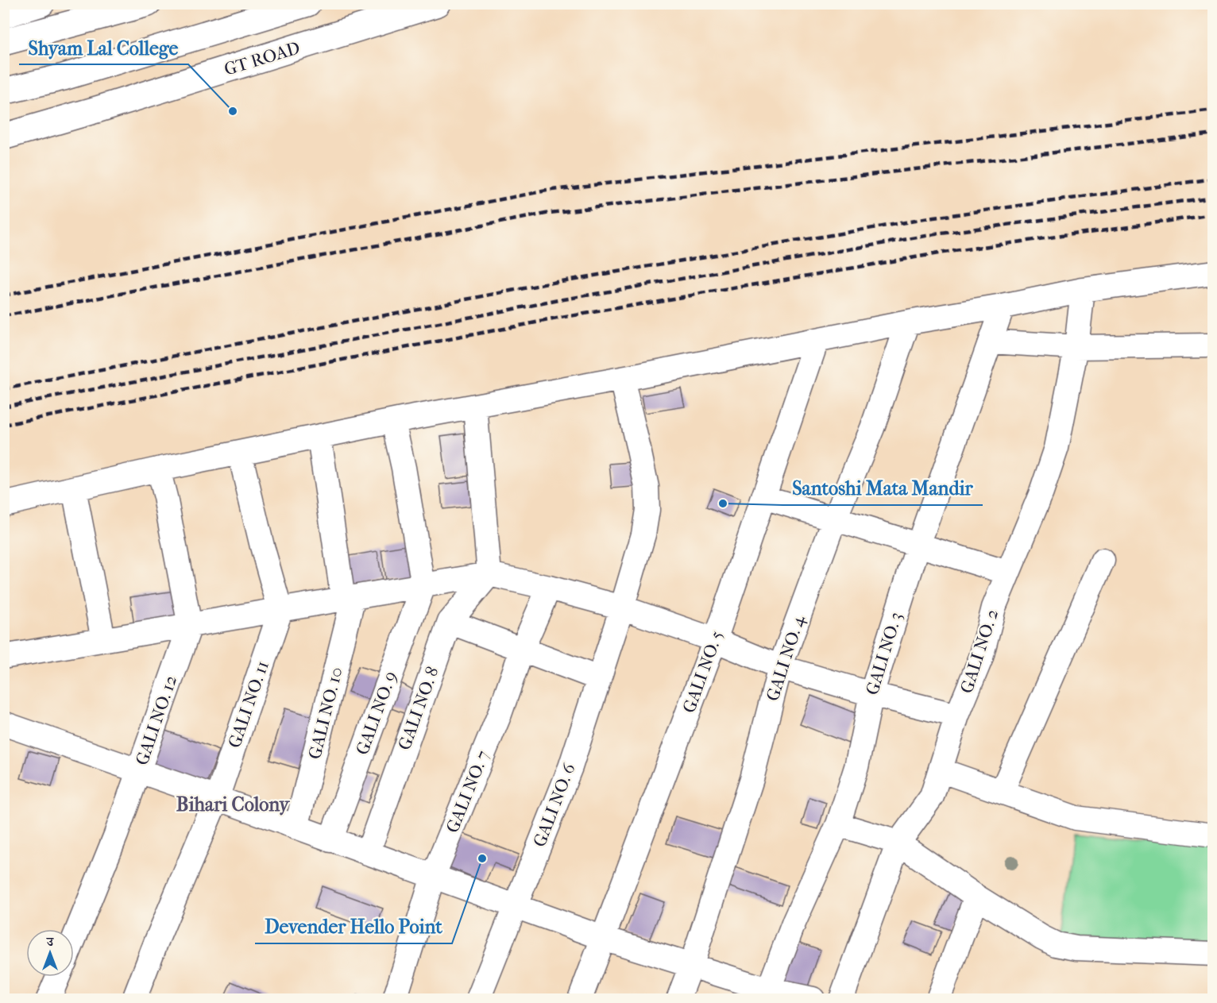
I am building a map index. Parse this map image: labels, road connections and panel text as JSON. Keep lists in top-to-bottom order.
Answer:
{
  "streets": {
    "main road": ["GT ROAD"],
    "street": [
      "GALI NO. 2",
      "GALI NO. 3",
      "GALI NO. 4",
      "GALI NO. 5",
      "GALI NO. 11",
      "GALI NO. 8",
      "GALI NO. 10",
      "GALI NO. 9",
      "GALI NO. 12",
      "GALI NO. 7",
      "GALI NO. 6"
    ]
  },
  "districts": ["Bihari Colony"],
  "places": ["Shyam Lal College", "Santoshi Mata Mandir", "Devender Hello Point"],
  "north": "top"
}
